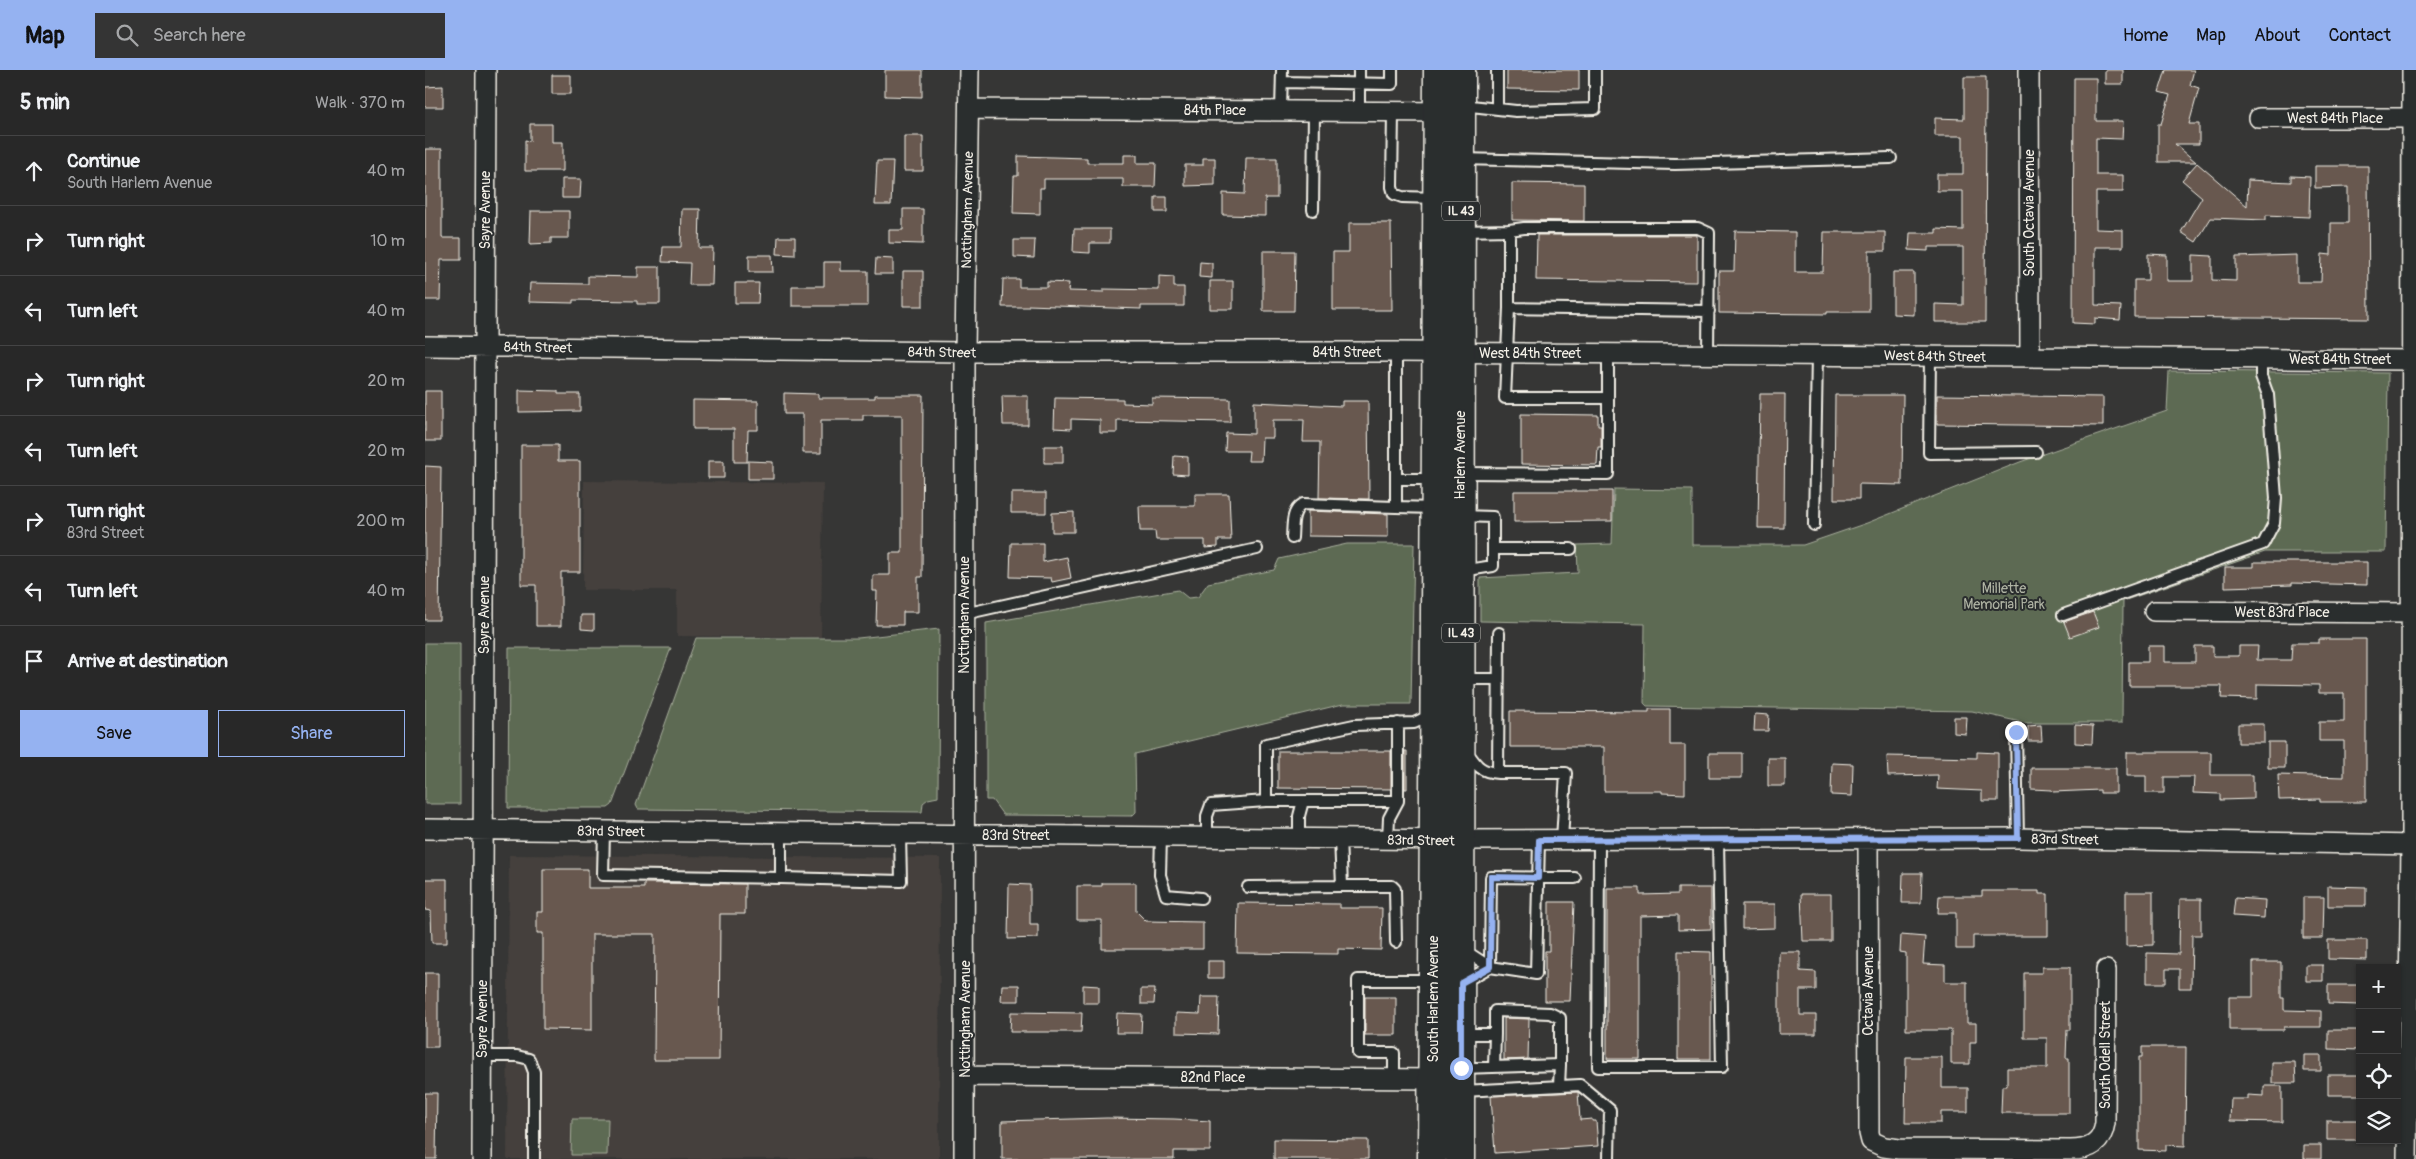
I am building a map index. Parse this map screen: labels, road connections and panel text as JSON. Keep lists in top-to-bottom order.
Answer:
{
  "streets": {
    "main road": ["IL 43", "Harlem Avenue", "South Harlem Avenue"],
    "street": [
      "84th Place",
      "West 84th Place",
      "Sayre Avenue",
      "Nottingham Avenue",
      "South Octavia Avenue",
      "84th Street",
      "West 84th Street",
      "West 83rd Place",
      "83rd Street",
      "Octavia Avenue",
      "South Odell Street",
      "82nd Place"
    ]
  },
  "crossings": [
    ["84th Place", "Nottingham Avenue"],
    ["84th Place", "Harlem Avenue"],
    ["Sayre Avenue", "84th Street"],
    ["Sayre Avenue", "83rd Street"],
    ["Nottingham Avenue", "84th Street"],
    ["Nottingham Avenue", "83rd Street"],
    ["Nottingham Avenue", "82nd Place"],
    ["South Octavia Avenue", "West 84th Street"],
    ["84th Street", "West 84th Street"],
    ["84th Street", "Harlem Avenue"],
    ["West 84th Street", "Harlem Avenue"],
    ["Harlem Avenue", "83rd Street"],
    ["Harlem Avenue", "South Harlem Avenue"],
    ["83rd Street", "Octavia Avenue"],
    ["83rd Street", "South Harlem Avenue"],
    ["Octavia Avenue", "South Odell Street"],
    ["South Harlem Avenue", "82nd Place"]
  ],
  "parks": ["Millette Memorial Park"],
  "page": {
    "header": "Map",
    "search": "Search here",
    "nav": [
      "Home",
      "Map",
      "About",
      "Contact"
    ],
    "heading": ["5 min", "Walk · 370 m"],
    "list": [
      ["Continue", "South Harlem Avenue", "40 m"],
      ["Turn right", "10 m"],
      ["Turn left", "40 m"],
      ["Turn right", "20 m"],
      ["Turn left", "20 m"],
      ["Turn right", "83rd Street", "200 m"],
      ["Turn left", "40 m"],
      "Arrive at destination"
    ],
    "buttons": ["Save", "Share"],
    "map_buttons": ["+", "−"]
  }
}
